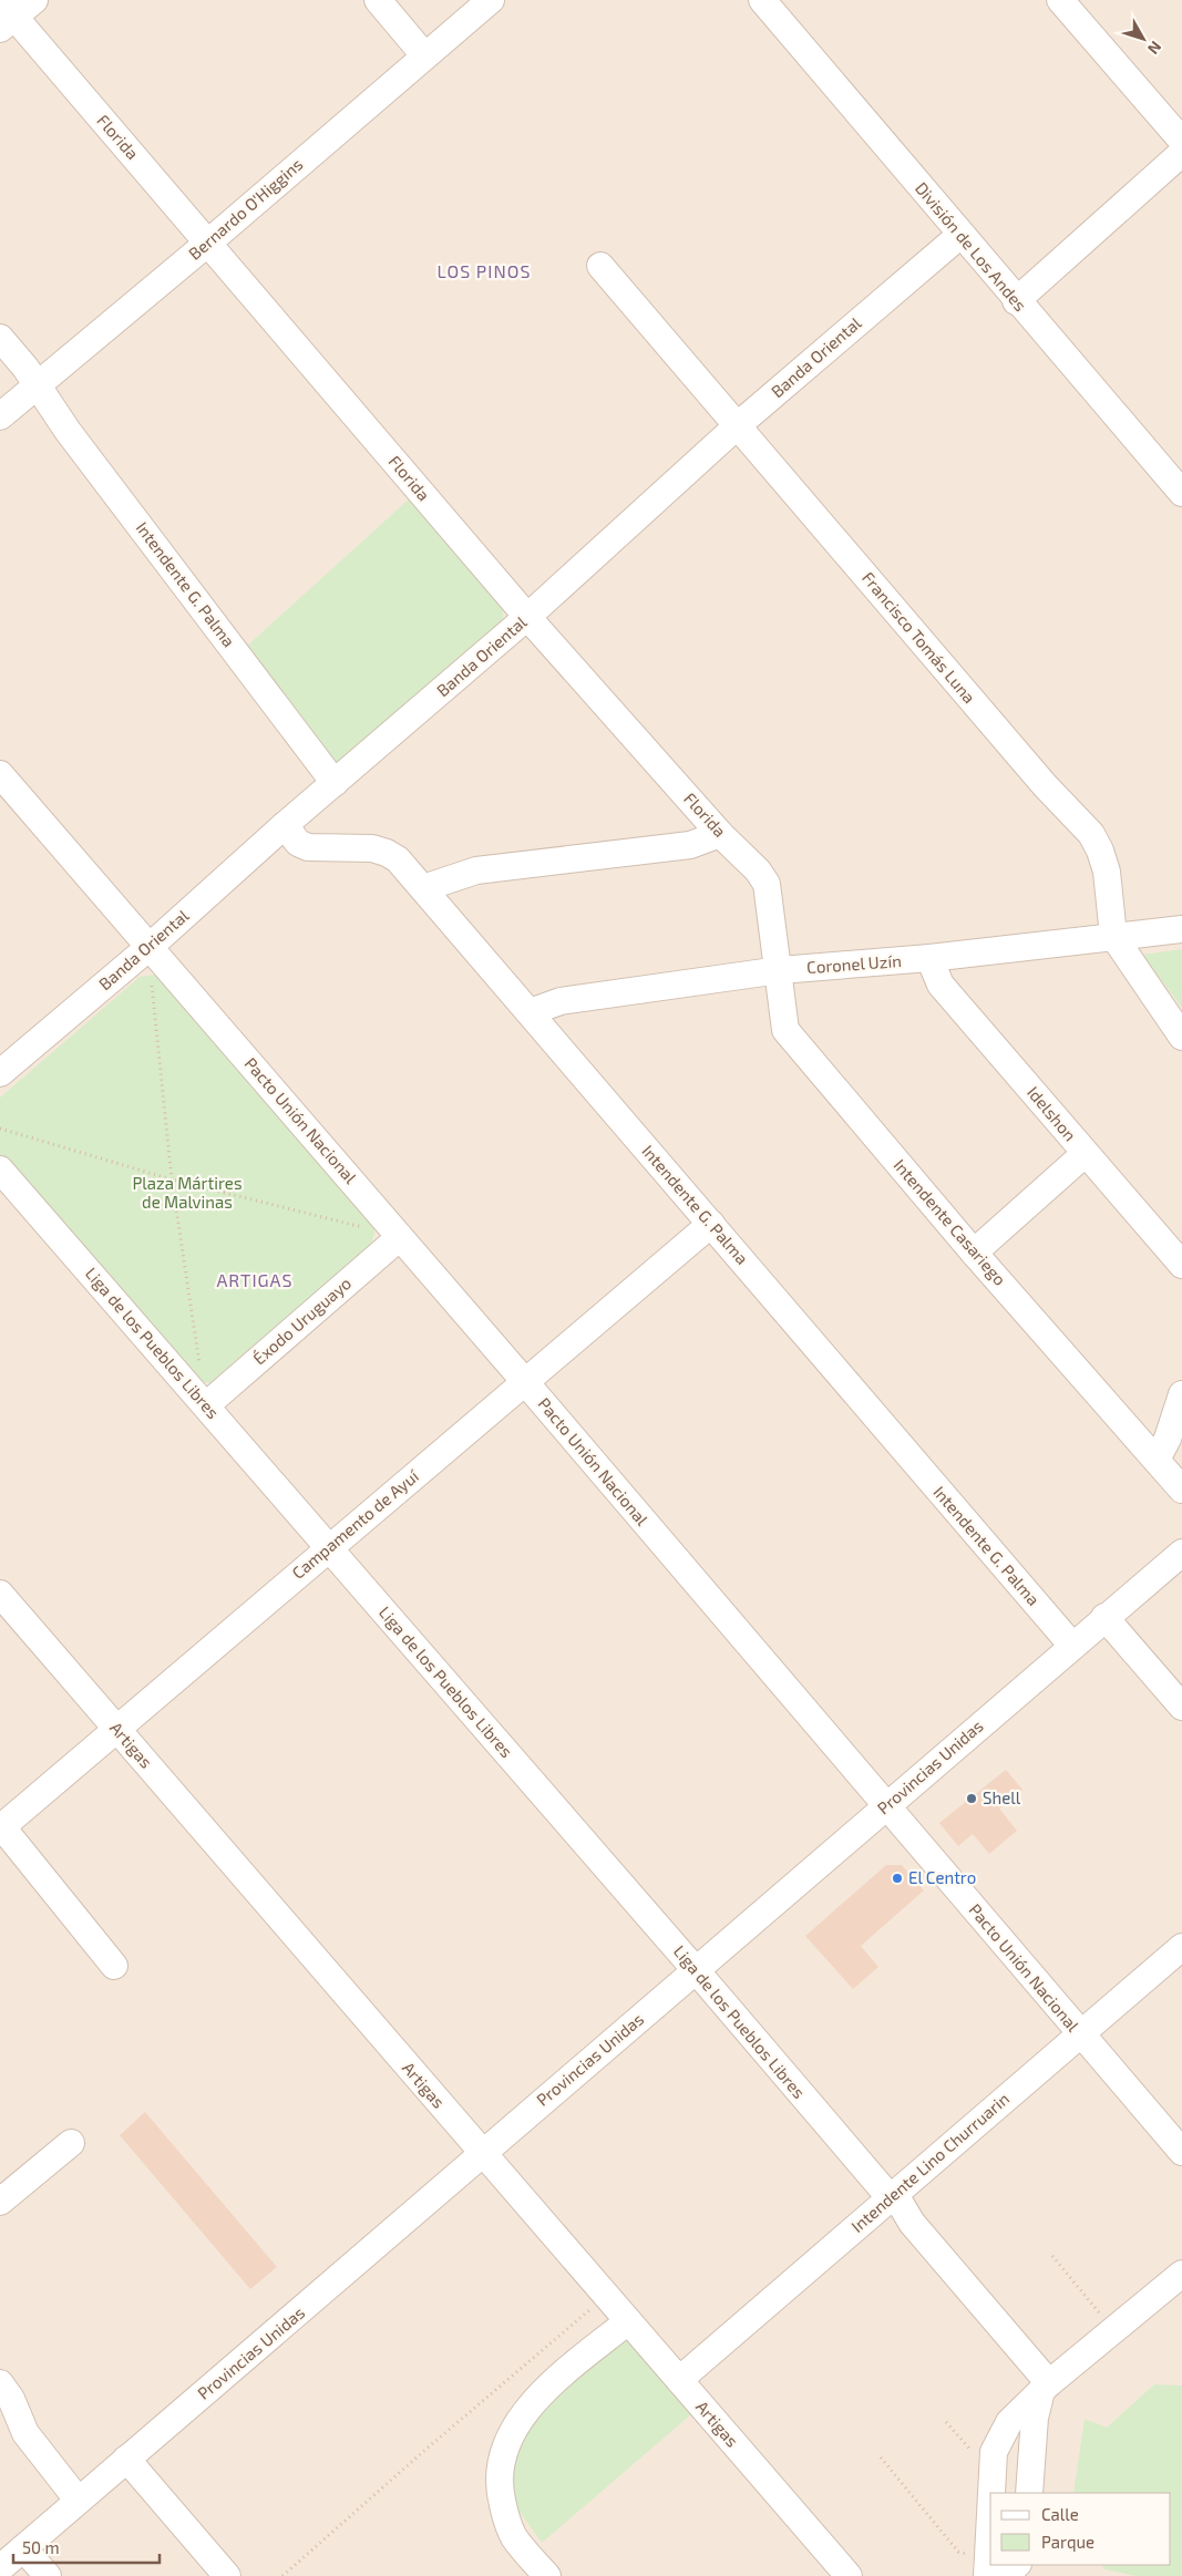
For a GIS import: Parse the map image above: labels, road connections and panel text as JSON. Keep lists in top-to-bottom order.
{
  "streets": {
    "street": [
      "Florida",
      "Bernardo O'Higgins",
      "División de Los Andes",
      "Banda Oriental",
      "Intendente G. Palma",
      "Francisco Tomás Luna",
      "Coronel Uzín",
      "Idelshon",
      "Pacto Unión Nacional",
      "Intendente Casariego",
      "Éxodo Uruguayo",
      "Liga de los Pueblos Libres",
      "Campamento de Ayuí",
      "Artigas",
      "Provincias Unidas",
      "Intendente Lino Churruarin"
    ]
  },
  "crossings": [
    ["Florida", "Bernardo O'Higgins"],
    ["Florida", "Banda Oriental"],
    ["Florida", "Coronel Uzín"],
    ["Florida", "Intendente Casariego"],
    ["Bernardo O'Higgins", "Intendente G. Palma"],
    ["División de Los Andes", "Banda Oriental"],
    ["Banda Oriental", "Intendente G. Palma"],
    ["Banda Oriental", "Francisco Tomás Luna"],
    ["Banda Oriental", "Pacto Unión Nacional"],
    ["Intendente G. Palma", "Coronel Uzín"],
    ["Intendente G. Palma", "Campamento de Ayuí"],
    ["Intendente G. Palma", "Provincias Unidas"],
    ["Francisco Tomás Luna", "Coronel Uzín"],
    ["Coronel Uzín", "Idelshon"],
    ["Coronel Uzín", "Intendente Casariego"],
    ["Pacto Unión Nacional", "Éxodo Uruguayo"],
    ["Pacto Unión Nacional", "Campamento de Ayuí"],
    ["Pacto Unión Nacional", "Provincias Unidas"],
    ["Pacto Unión Nacional", "Intendente Lino Churruarin"],
    ["Éxodo Uruguayo", "Liga de los Pueblos Libres"],
    ["Liga de los Pueblos Libres", "Campamento de Ayuí"],
    ["Liga de los Pueblos Libres", "Provincias Unidas"],
    ["Liga de los Pueblos Libres", "Intendente Lino Churruarin"],
    ["Campamento de Ayuí", "Artigas"],
    ["Artigas", "Provincias Unidas"],
    ["Artigas", "Intendente Lino Churruarin"]
  ],
  "districts": ["LOS PINOS", "ARTIGAS"],
  "parks": ["Plaza Mártires de Malvinas"],
  "places": ["Shell", "El Centro"],
  "legend": ["Calle", "Parque"],
  "scale_bar": "50 m",
  "north": "bottom right"
}
